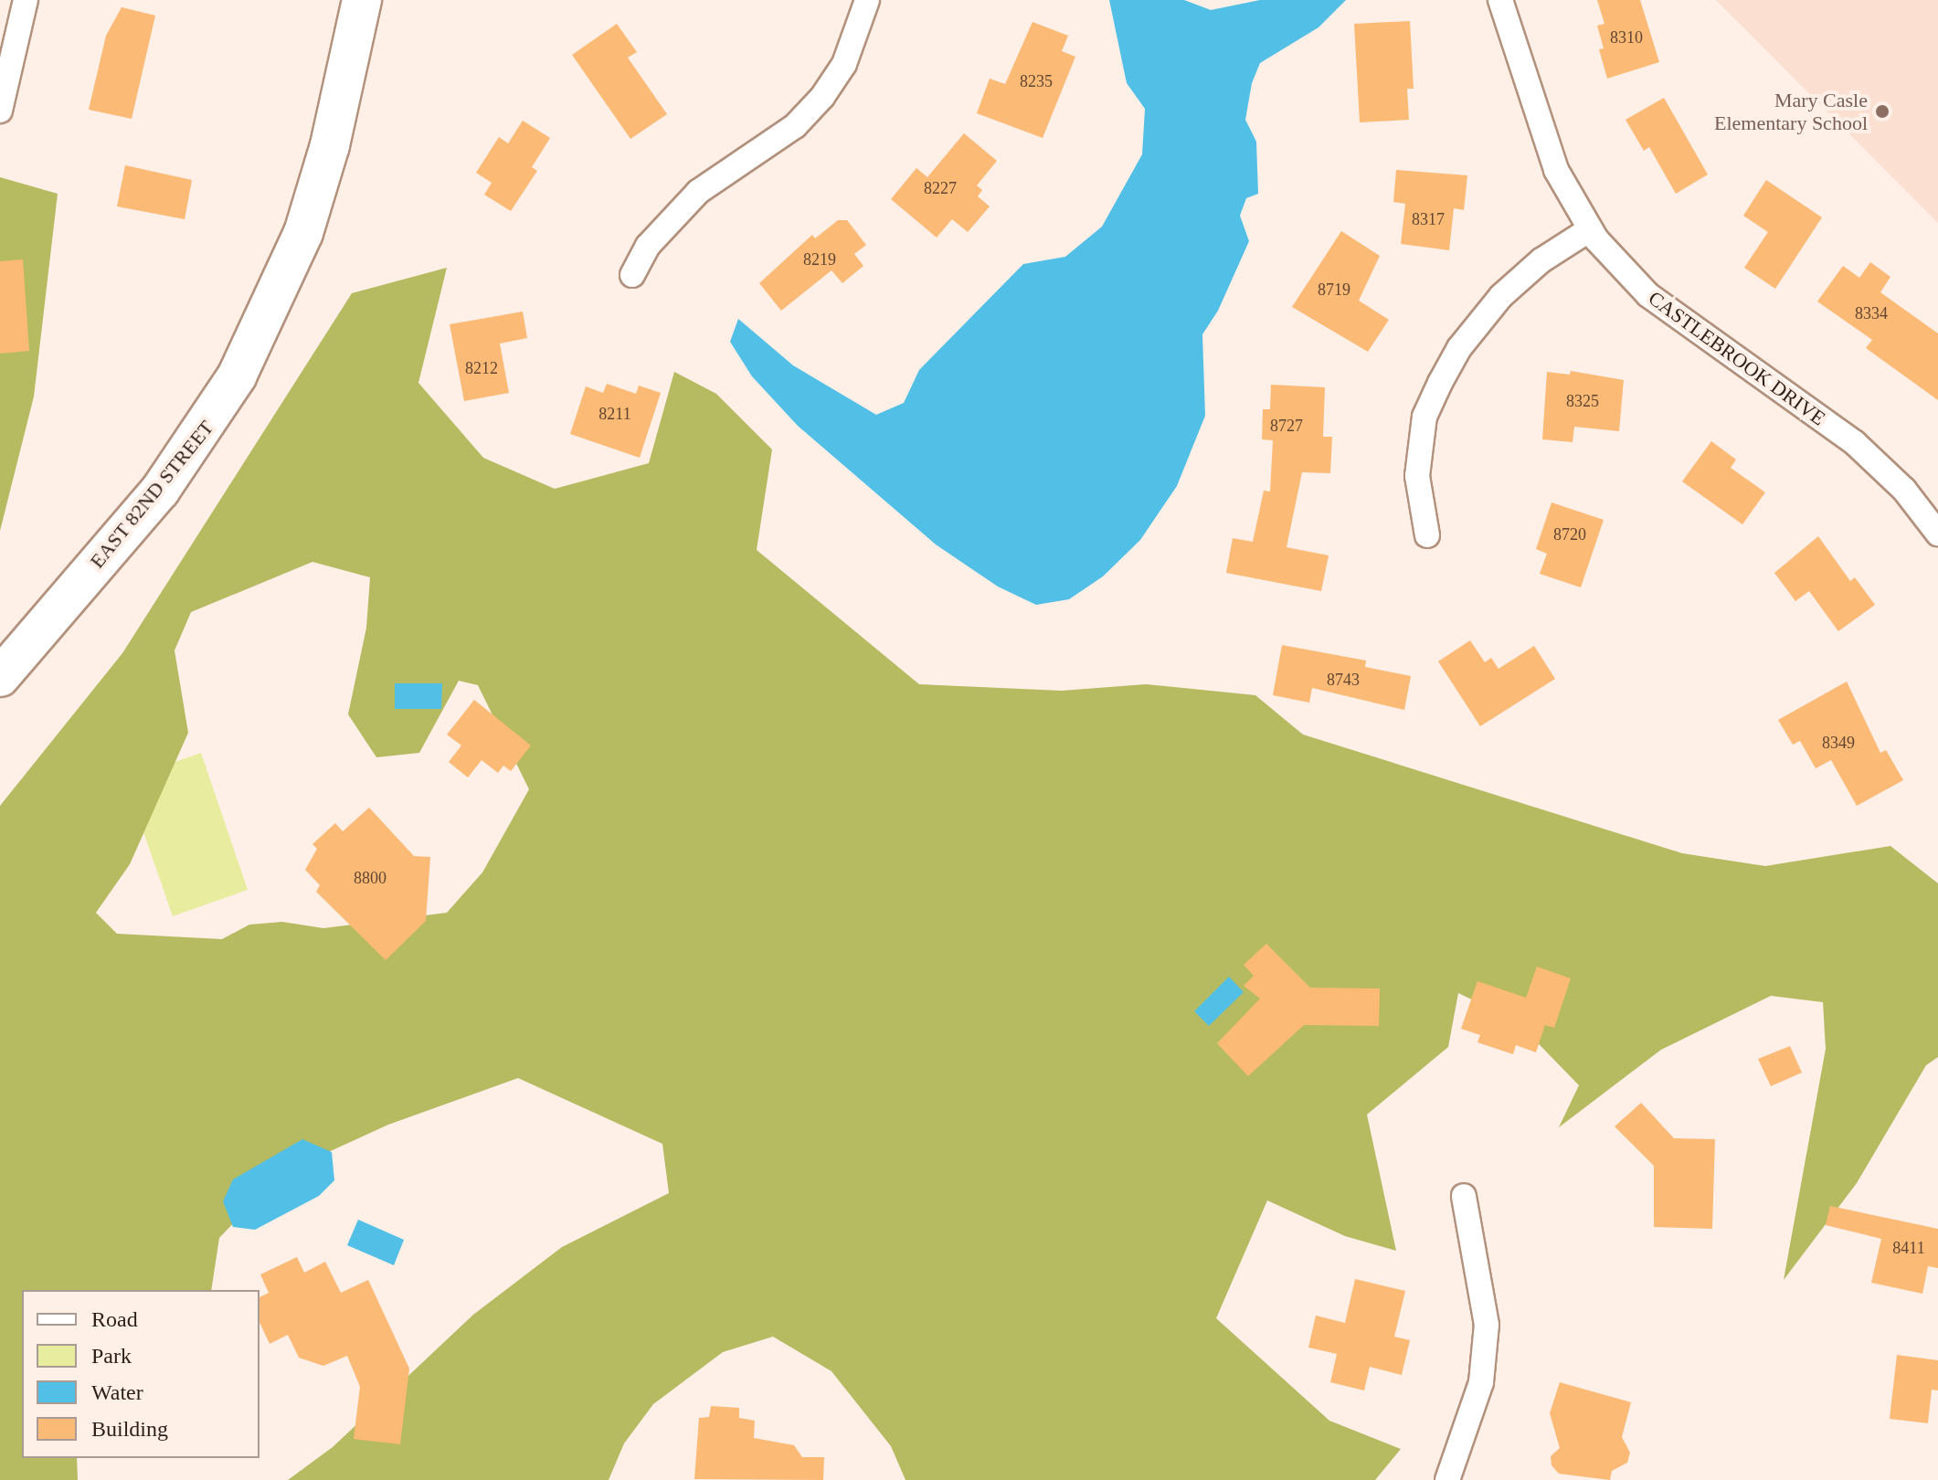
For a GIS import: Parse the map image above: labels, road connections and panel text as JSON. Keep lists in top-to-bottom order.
{
  "streets": {
    "main road": ["EAST 82ND STREET"],
    "street": ["CASTLEBROOK DRIVE"]
  },
  "places": ["Mary Casle Elementary School"],
  "house_numbers": [
    "8310",
    "8235",
    "8227",
    "8317",
    "8219",
    "8719",
    "8334",
    "8212",
    "8325",
    "8211",
    "8727",
    "8720",
    "8743",
    "8349",
    "8800",
    "8411"
  ],
  "legend": [
    "Road",
    "Park",
    "Water",
    "Building"
  ]
}
